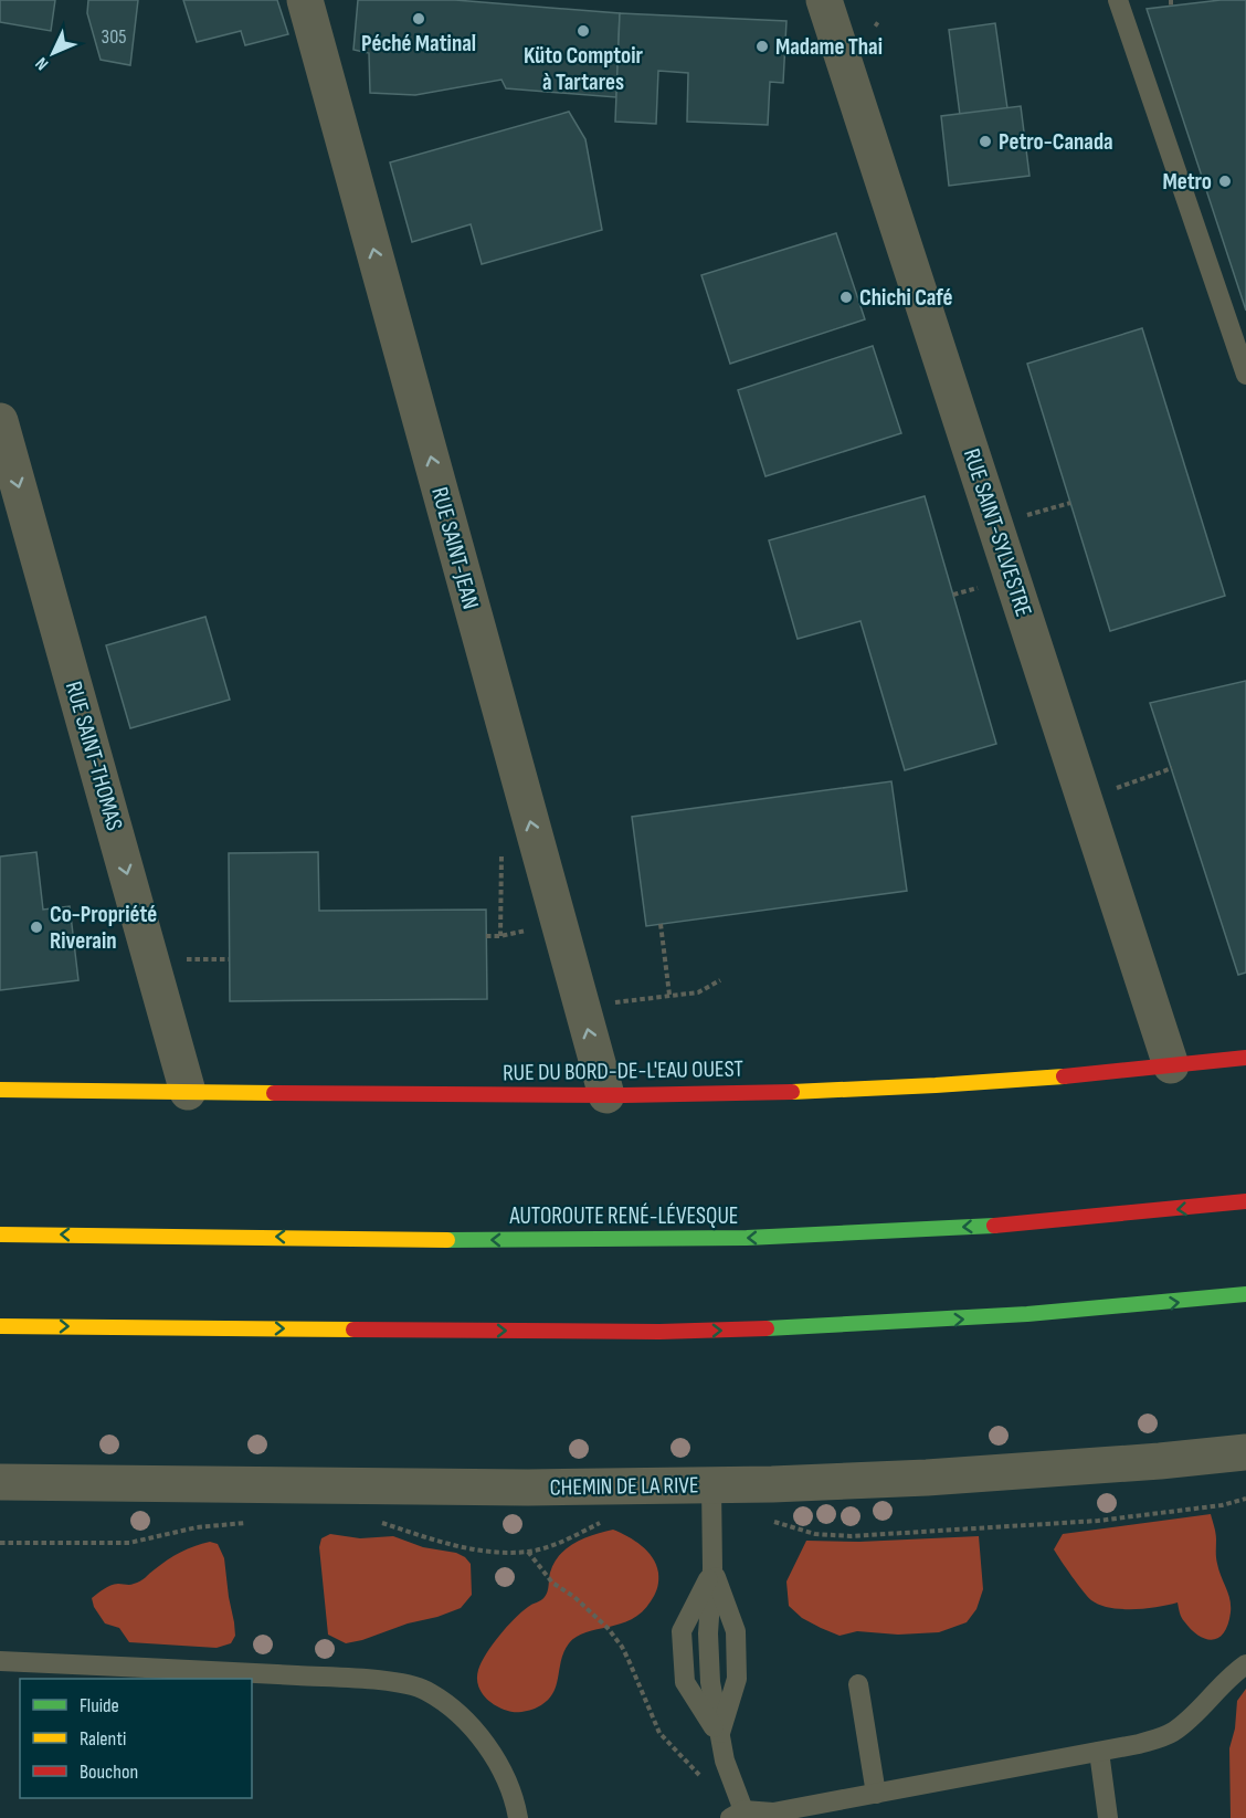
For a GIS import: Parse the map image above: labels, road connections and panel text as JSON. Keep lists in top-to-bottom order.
{
  "streets": {
    "main road": ["RUE DU BORD-DE-L'EAU OUEST", "AUTOROUTE RENÉ-LÉVESQUE"],
    "street": [
      "RUE SAINT-SYLVESTRE",
      "RUE SAINT-JEAN",
      "RUE SAINT-THOMAS",
      "CHEMIN DE LA RIVE"
    ]
  },
  "crossings": [
    ["RUE SAINT-SYLVESTRE", "RUE DU BORD-DE-L'EAU OUEST"],
    ["RUE SAINT-JEAN", "RUE DU BORD-DE-L'EAU OUEST"],
    ["RUE SAINT-THOMAS", "RUE DU BORD-DE-L'EAU OUEST"]
  ],
  "one_way": ["RUE SAINT-JEAN", "RUE SAINT-THOMAS"],
  "places": [
    "Péché Matinal",
    "Küto Comptoir à Tartares",
    "Madame Thai",
    "Petro-Canada",
    "Metro",
    "Chichi Café",
    "Co-Propriété Riverain"
  ],
  "house_numbers": ["305"],
  "legend": ["Fluide", "Ralenti", "Bouchon"],
  "north": "bottom left"
}
